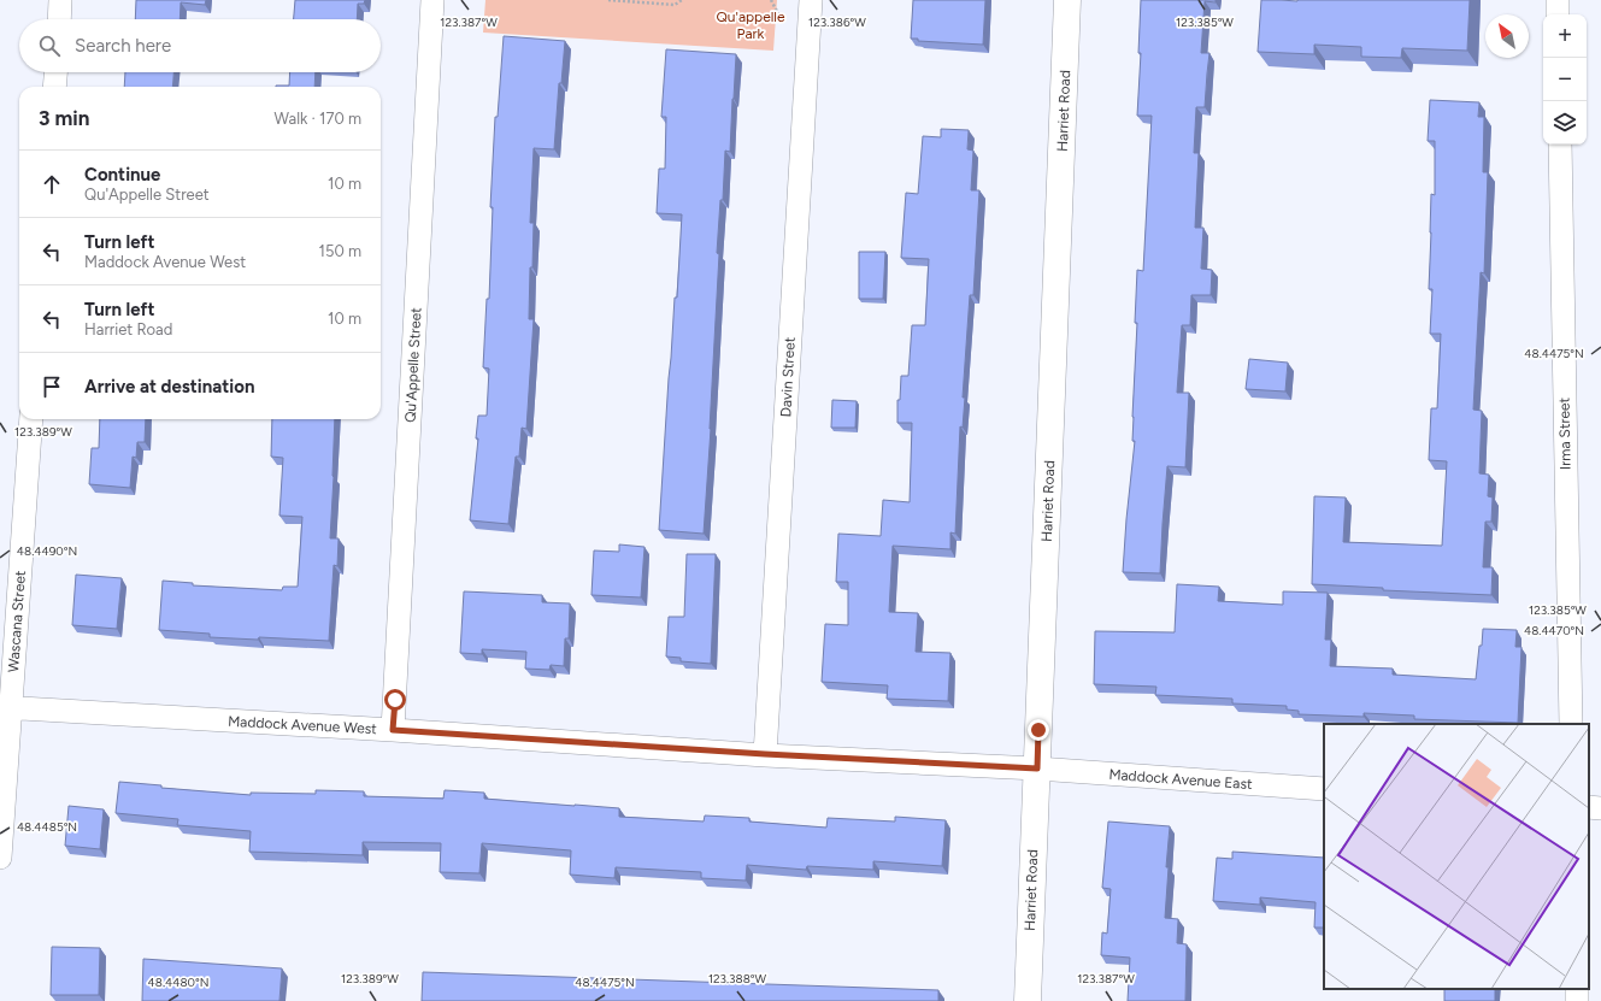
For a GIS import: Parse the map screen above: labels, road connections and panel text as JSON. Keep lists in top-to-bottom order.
{
  "streets": {
    "main road": ["Harriet Road"],
    "street": [
      "Qu'Appelle Street",
      "Davin Street",
      "Irma Street",
      "Wascana Street",
      "Maddock Avenue West",
      "Maddock Avenue East"
    ]
  },
  "crossings": [
    ["Harriet Road", "Maddock Avenue West"],
    ["Harriet Road", "Maddock Avenue East"],
    ["Qu'Appelle Street", "Maddock Avenue West"],
    ["Davin Street", "Maddock Avenue West"],
    ["Wascana Street", "Maddock Avenue West"],
    ["Maddock Avenue West", "Maddock Avenue East"]
  ],
  "parks": ["Qu'appelle Park"],
  "north": "top left",
  "page": {
    "map_buttons": ["+", "−"],
    "search": "Search here",
    "heading": ["3 min", "Walk · 170 m"],
    "list": [
      ["Continue", "Qu'Appelle Street", "10 m"],
      ["Turn left", "Maddock Avenue West", "150 m"],
      ["Turn left", "Harriet Road", "10 m"],
      "Arrive at destination"
    ]
  },
  "coordinates": [
    "123.387°W",
    "123.386°W",
    "123.385°W",
    "48.4475°N",
    "123.389°W",
    "48.4490°N",
    "48.4470°N",
    "48.4485°N",
    "123.388°W",
    "48.4480°N"
  ]
}
